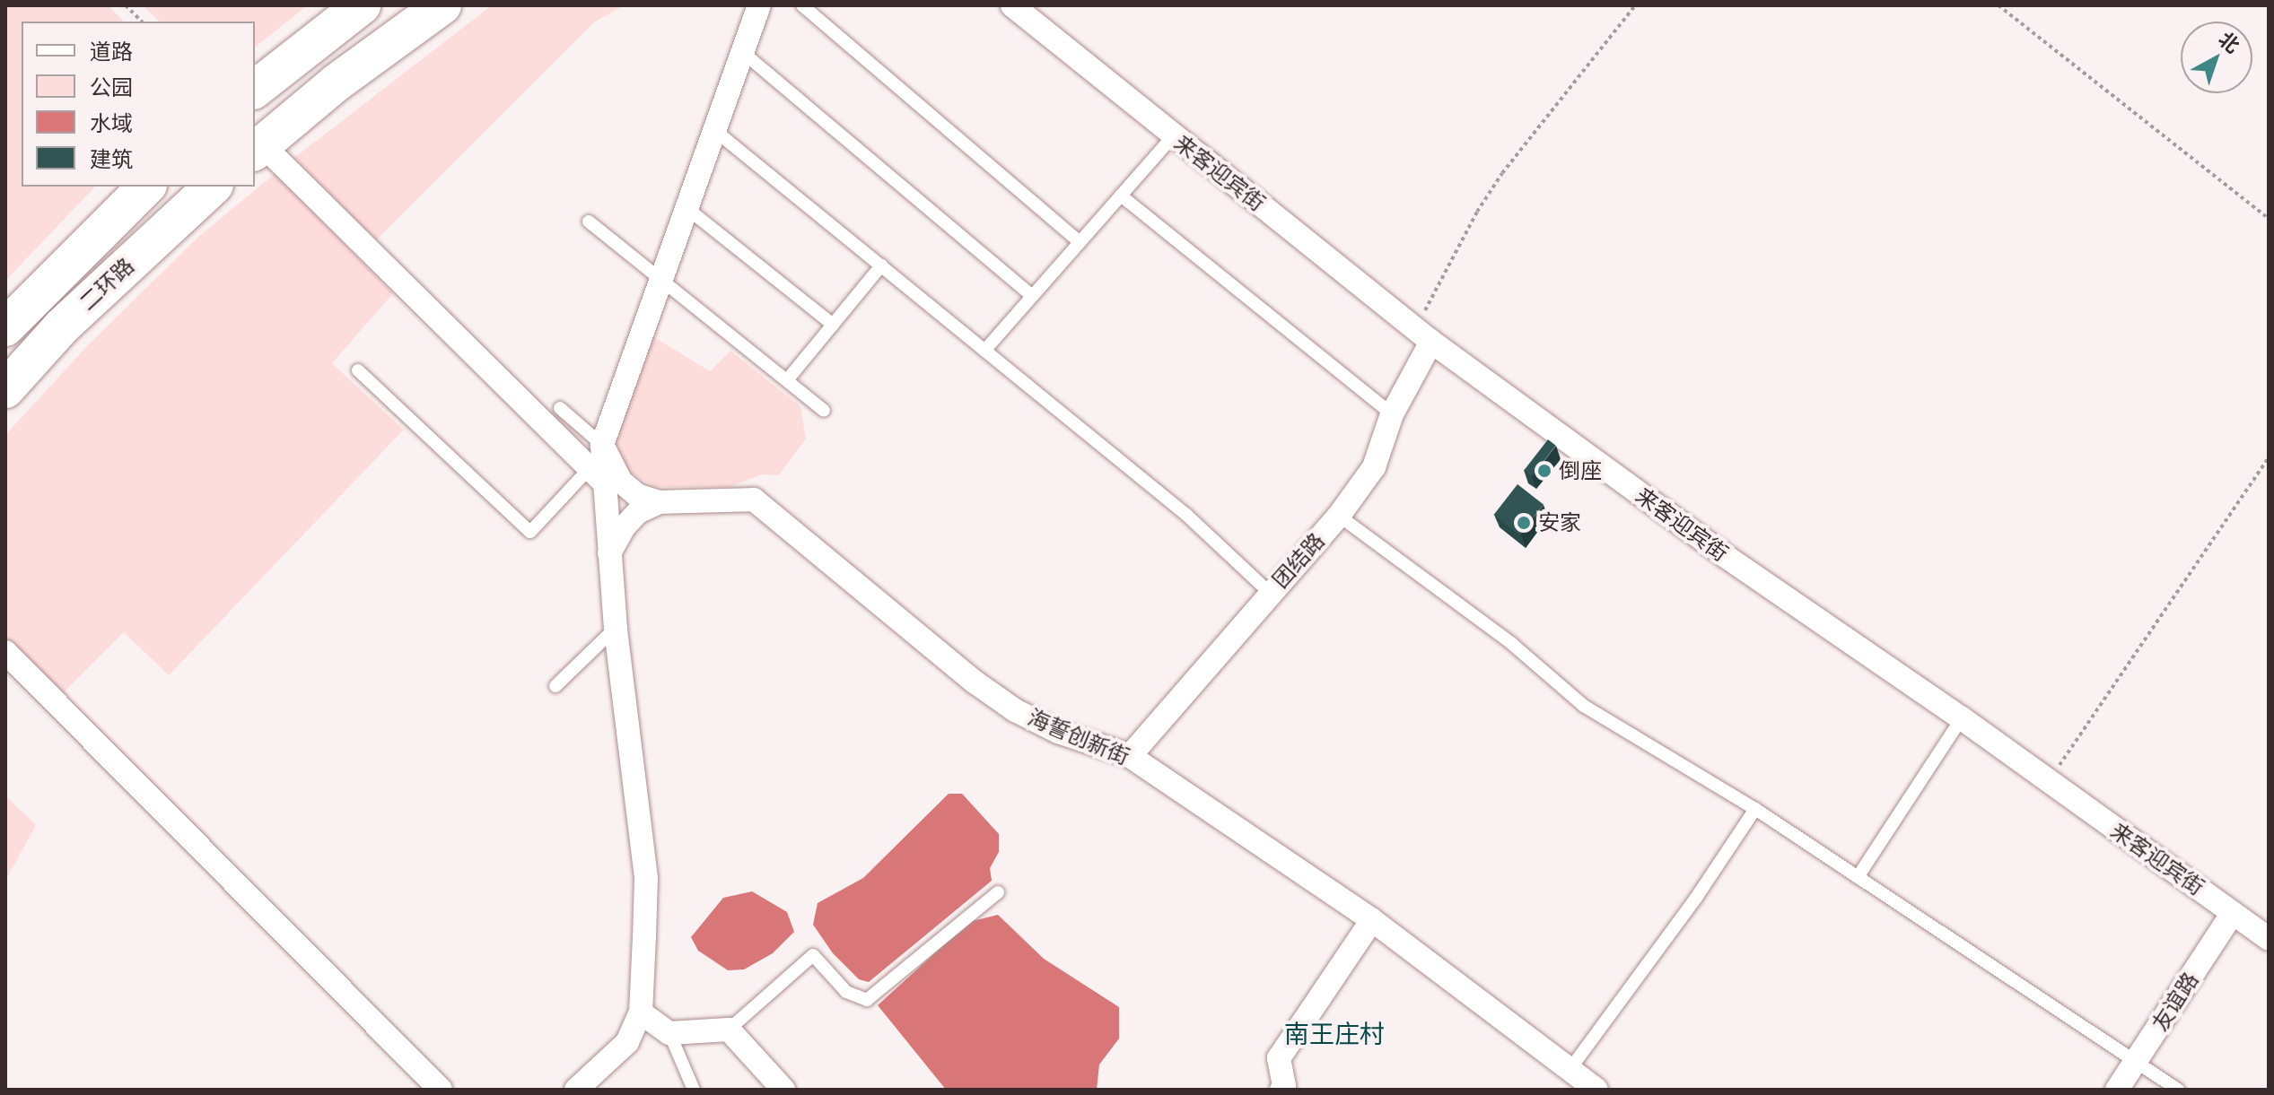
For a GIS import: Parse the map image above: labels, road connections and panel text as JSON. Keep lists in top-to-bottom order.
{
  "streets": {
    "main road": ["二环路"],
    "street": [
      "来客迎宾街",
      "团结路",
      "海誓创新街",
      "友谊路"
    ]
  },
  "crossings": [
    ["来客迎宾街", "团结路"],
    ["来客迎宾街", "友谊路"],
    ["团结路", "海誓创新街"]
  ],
  "districts": ["南王庄村"],
  "places": ["倒座", "安家"],
  "legend": [
    "道路",
    "公园",
    "水域",
    "建筑"
  ],
  "north": "top right"
}
